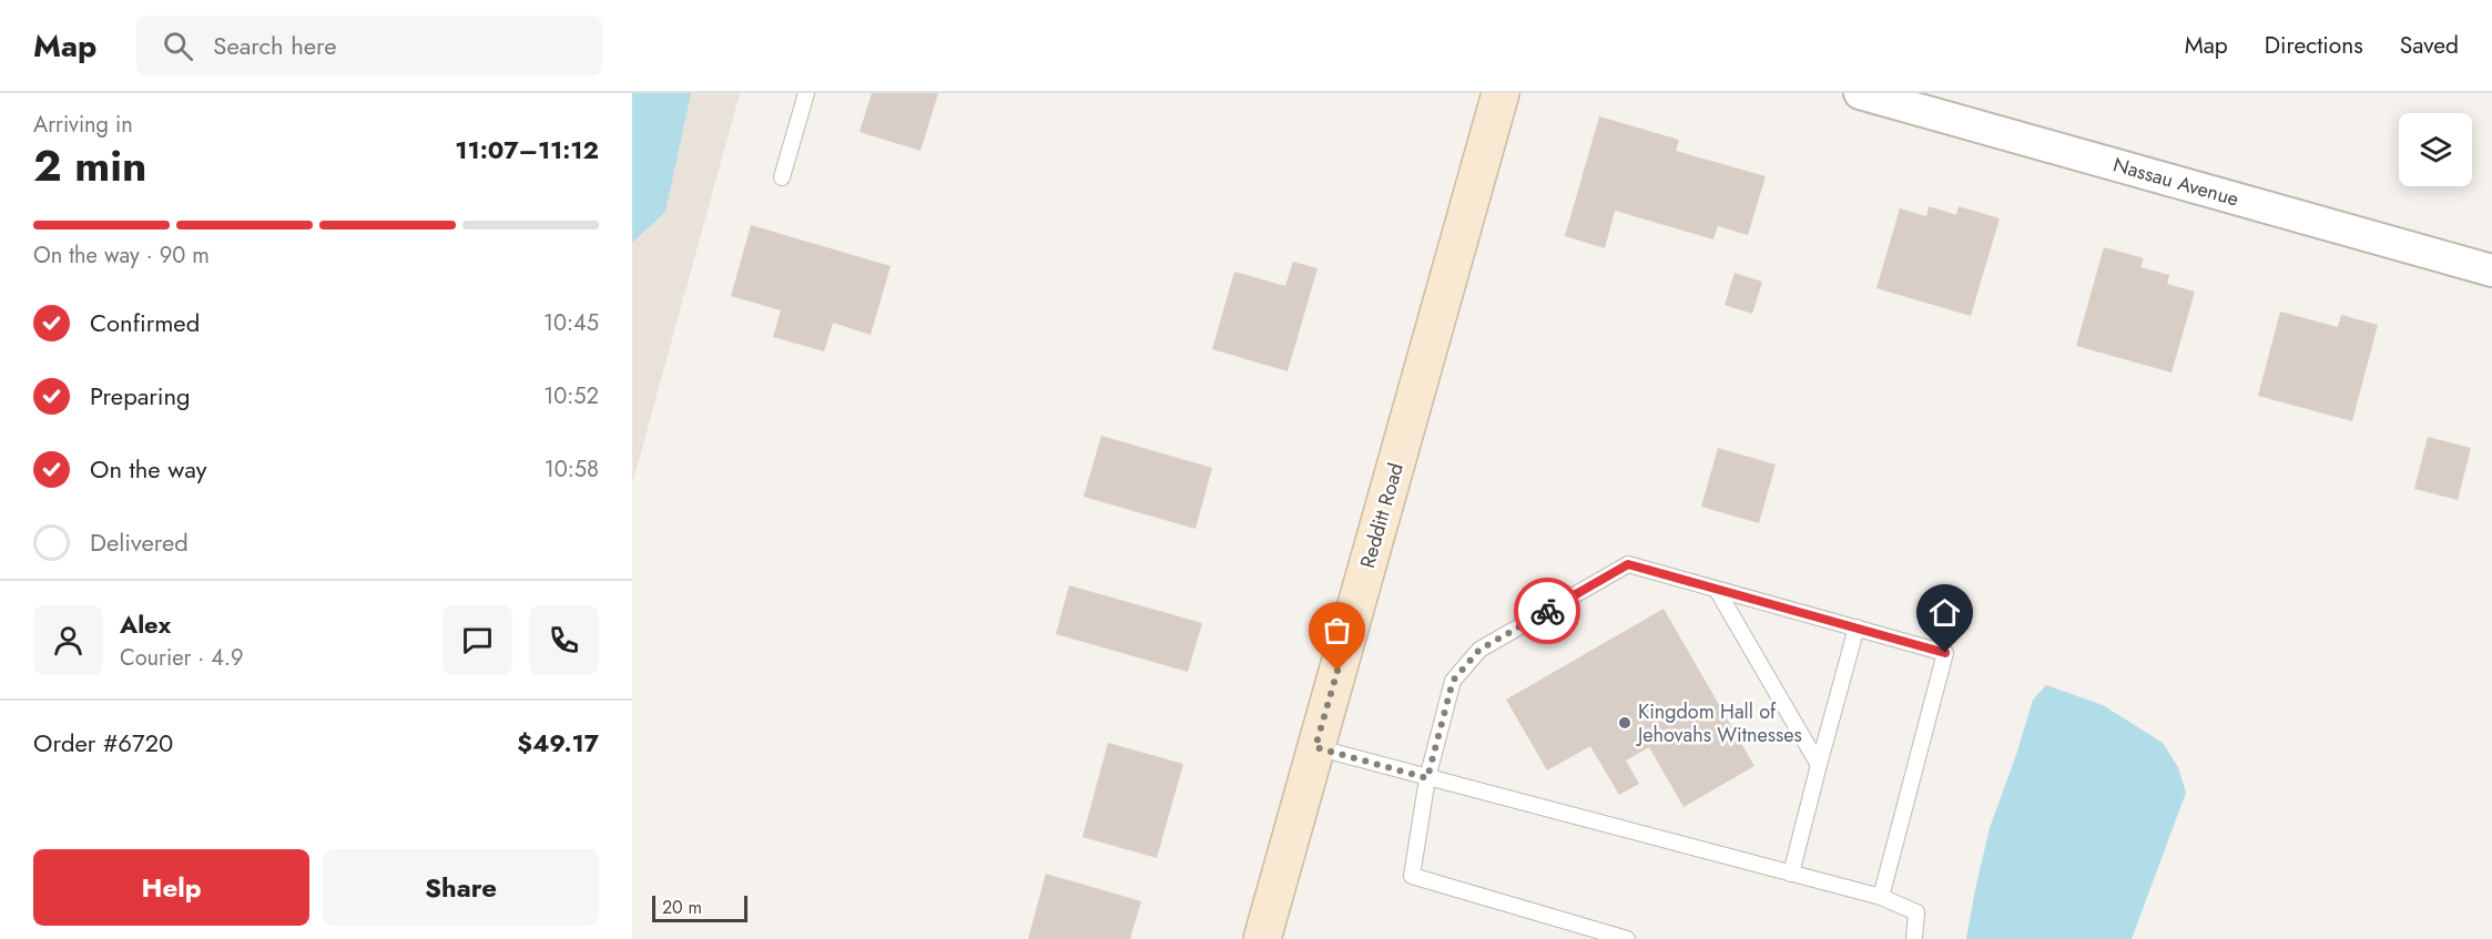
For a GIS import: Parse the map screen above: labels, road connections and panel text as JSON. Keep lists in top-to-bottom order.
{
  "streets": {
    "street": ["Nassau Avenue", "Redditt Road"]
  },
  "places": ["Kingdom Hall of Jehovahs Witnesses"],
  "scale_bar": "20 m",
  "page": {
    "header": "Map",
    "search": "Search here",
    "nav": ["Map", "Directions", "Saved"],
    "heading": ["2 min", "Arriving in", "11:07–11:12"],
    "panel": [
      "Alex",
      "Courier · 4.9",
      "Order #6720",
      "$49.17"
    ],
    "bar": "On the way · 90 m",
    "list": [
      ["Confirmed", "10:45"],
      ["Preparing", "10:52"],
      ["On the way", "10:58"],
      "Delivered"
    ],
    "buttons": ["Help", "Share"],
    "scale": "20 m"
  }
}
